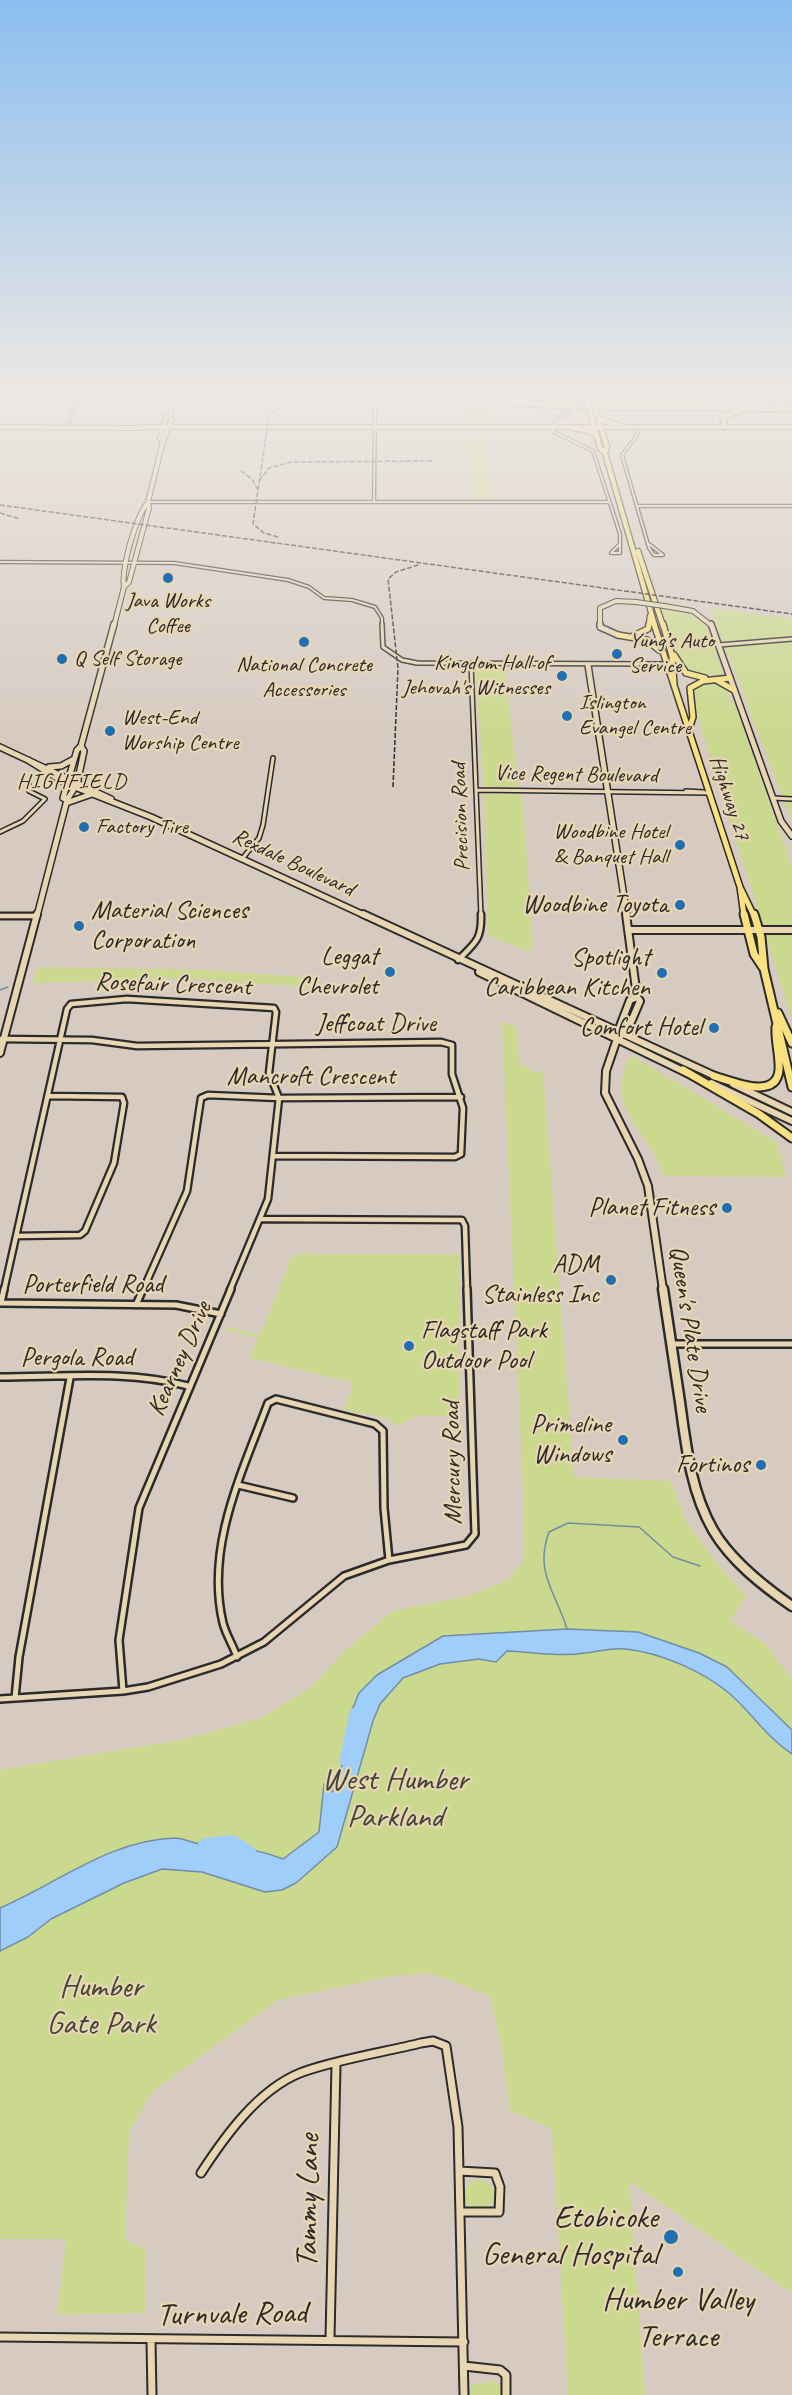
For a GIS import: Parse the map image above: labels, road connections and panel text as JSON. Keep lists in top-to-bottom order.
{
  "streets": {
    "main road": ["Highway 27", "Rexdale Boulevard", "Queen's Plate Drive"],
    "street": [
      "Vice Regent Boulevard",
      "Precision Road",
      "Rosefair Crescent",
      "Jeffcoat Drive",
      "Mancroft Crescent",
      "Porterfield Road",
      "Pergola Road",
      "Kearney Drive",
      "Mercury Road",
      "Tammy Lane",
      "Turnvale Road"
    ]
  },
  "crossings": [
    ["Vice Regent Boulevard", "Highway 27"],
    ["Vice Regent Boulevard", "Precision Road"],
    ["Vice Regent Boulevard", "Queen's Plate Drive"],
    ["Precision Road", "Rexdale Boulevard"],
    ["Rexdale Boulevard", "Queen's Plate Drive"],
    ["Rosefair Crescent", "Jeffcoat Drive"],
    ["Rosefair Crescent", "Kearney Drive"],
    ["Jeffcoat Drive", "Mancroft Crescent"],
    ["Jeffcoat Drive", "Kearney Drive"],
    ["Mancroft Crescent", "Porterfield Road"],
    ["Mancroft Crescent", "Kearney Drive"],
    ["Porterfield Road", "Kearney Drive"],
    ["Pergola Road", "Kearney Drive"],
    ["Kearney Drive", "Mercury Road"],
    ["Tammy Lane", "Turnvale Road"]
  ],
  "districts": ["HIGHFIELD"],
  "parks": ["West Humber Parkland", "Humber Gate Park"],
  "places": [
    "Java Works Coffee",
    "National Concrete Accessories",
    "Yung’s Auto Service",
    "Q Self Storage",
    "Kingdom Hall of Jehovah's Witnesses",
    "Islington Evangel Centre",
    "West-End Worship Centre",
    "Factory Tire",
    "Woodbine Hotel & Banquet Hall",
    "Woodbine Toyota",
    "Material Sciences Corporation",
    "Leggat Chevrolet",
    "Spotlight Caribbean Kitchen",
    "Comfort Hotel",
    "Planet Fitness",
    "ADM Stainless Inc",
    "Flagstaff Park Outdoor Pool",
    "Primeline Windows",
    "Fortinos",
    "Etobicoke General Hospital",
    "Humber Valley Terrace"
  ]
}
